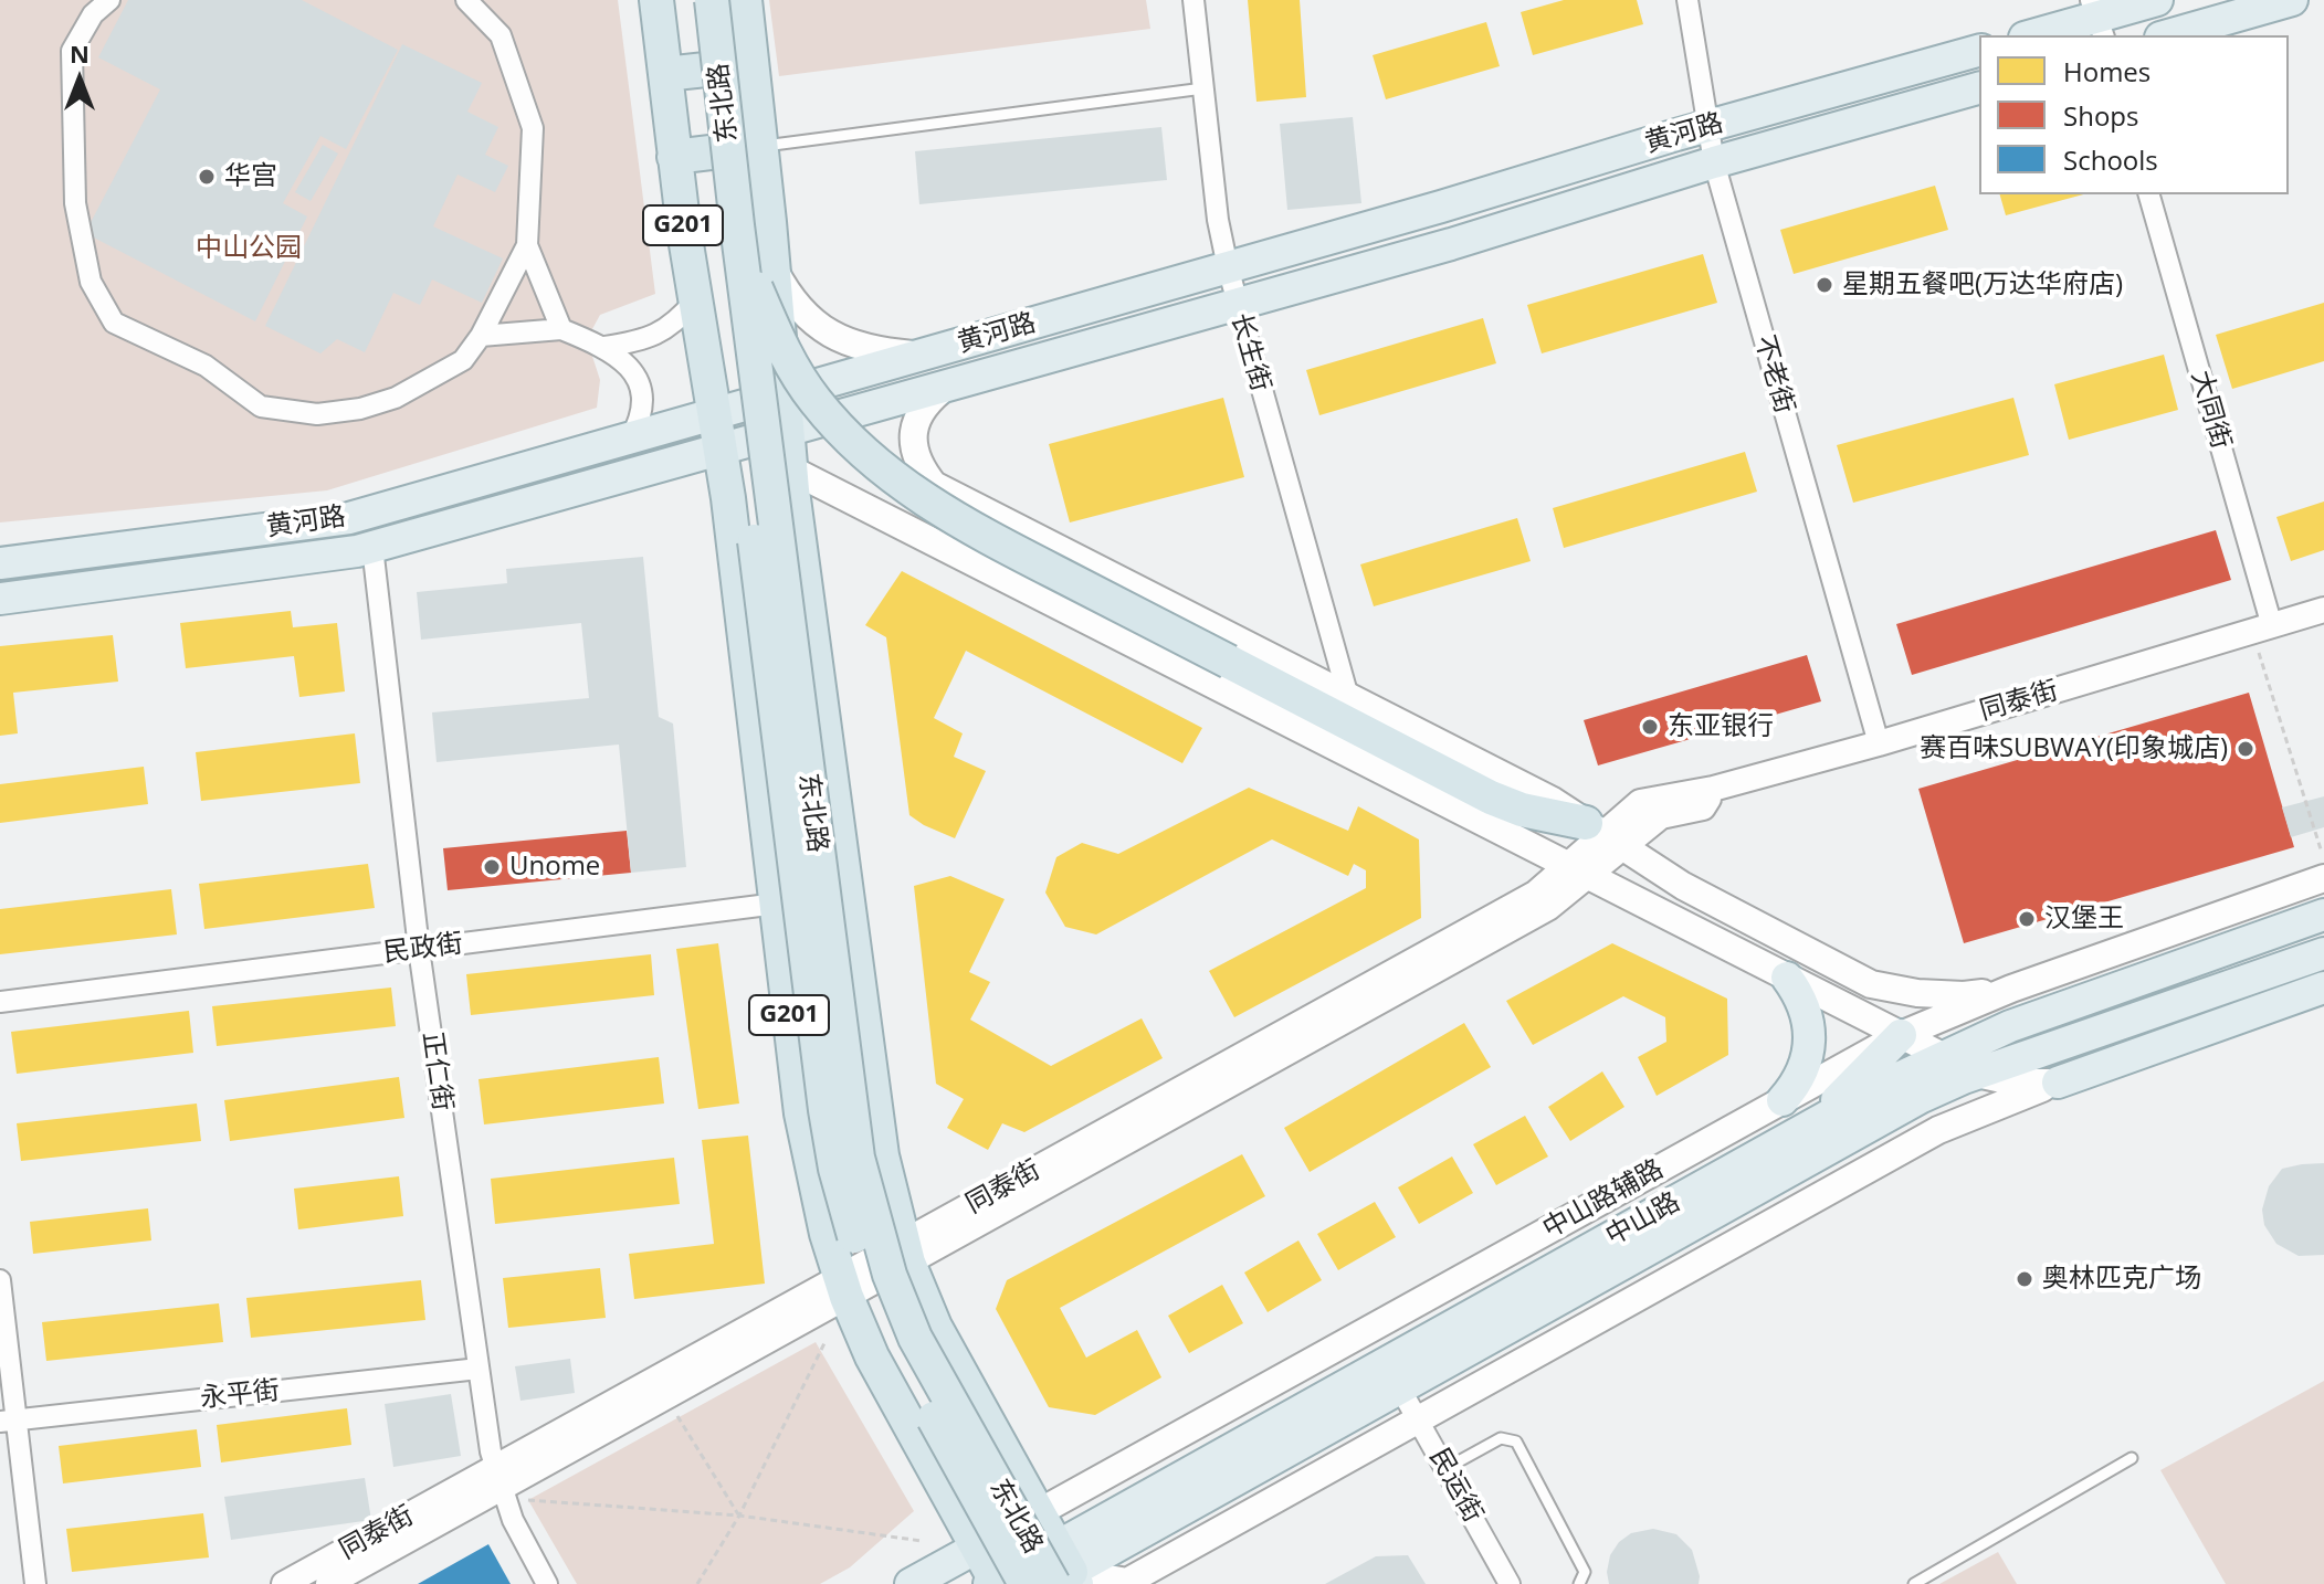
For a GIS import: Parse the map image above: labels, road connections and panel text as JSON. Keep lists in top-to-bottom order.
{
  "streets": {
    "highway": ["东北路", "G201"],
    "main road": ["黄河路", "中山路辅路", "中山路"],
    "street": [
      "长生街",
      "不老街",
      "大同街",
      "同泰街",
      "民政街",
      "正仁街",
      "永平街",
      "民运街"
    ]
  },
  "crossings": [
    ["东北路", "黄河路"],
    ["东北路", "同泰街"],
    ["东北路", "民政街"],
    ["东北路", "中山路辅路"],
    ["东北路", "中山路"],
    ["黄河路", "长生街"],
    ["黄河路", "不老街"],
    ["黄河路", "正仁街"],
    ["不老街", "同泰街"],
    ["大同街", "同泰街"],
    ["同泰街", "正仁街"],
    ["民政街", "正仁街"],
    ["正仁街", "永平街"],
    ["中山路", "民运街"]
  ],
  "parks": ["中山公园"],
  "places": [
    "华宫",
    "星期五餐吧(万达华府店)",
    "东亚银行",
    "赛百味SUBWAY(印象城店)",
    "Unome",
    "汉堡王",
    "奥林匹克广场"
  ],
  "legend": ["Homes", "Shops", "Schools"],
  "north": "top"
}
